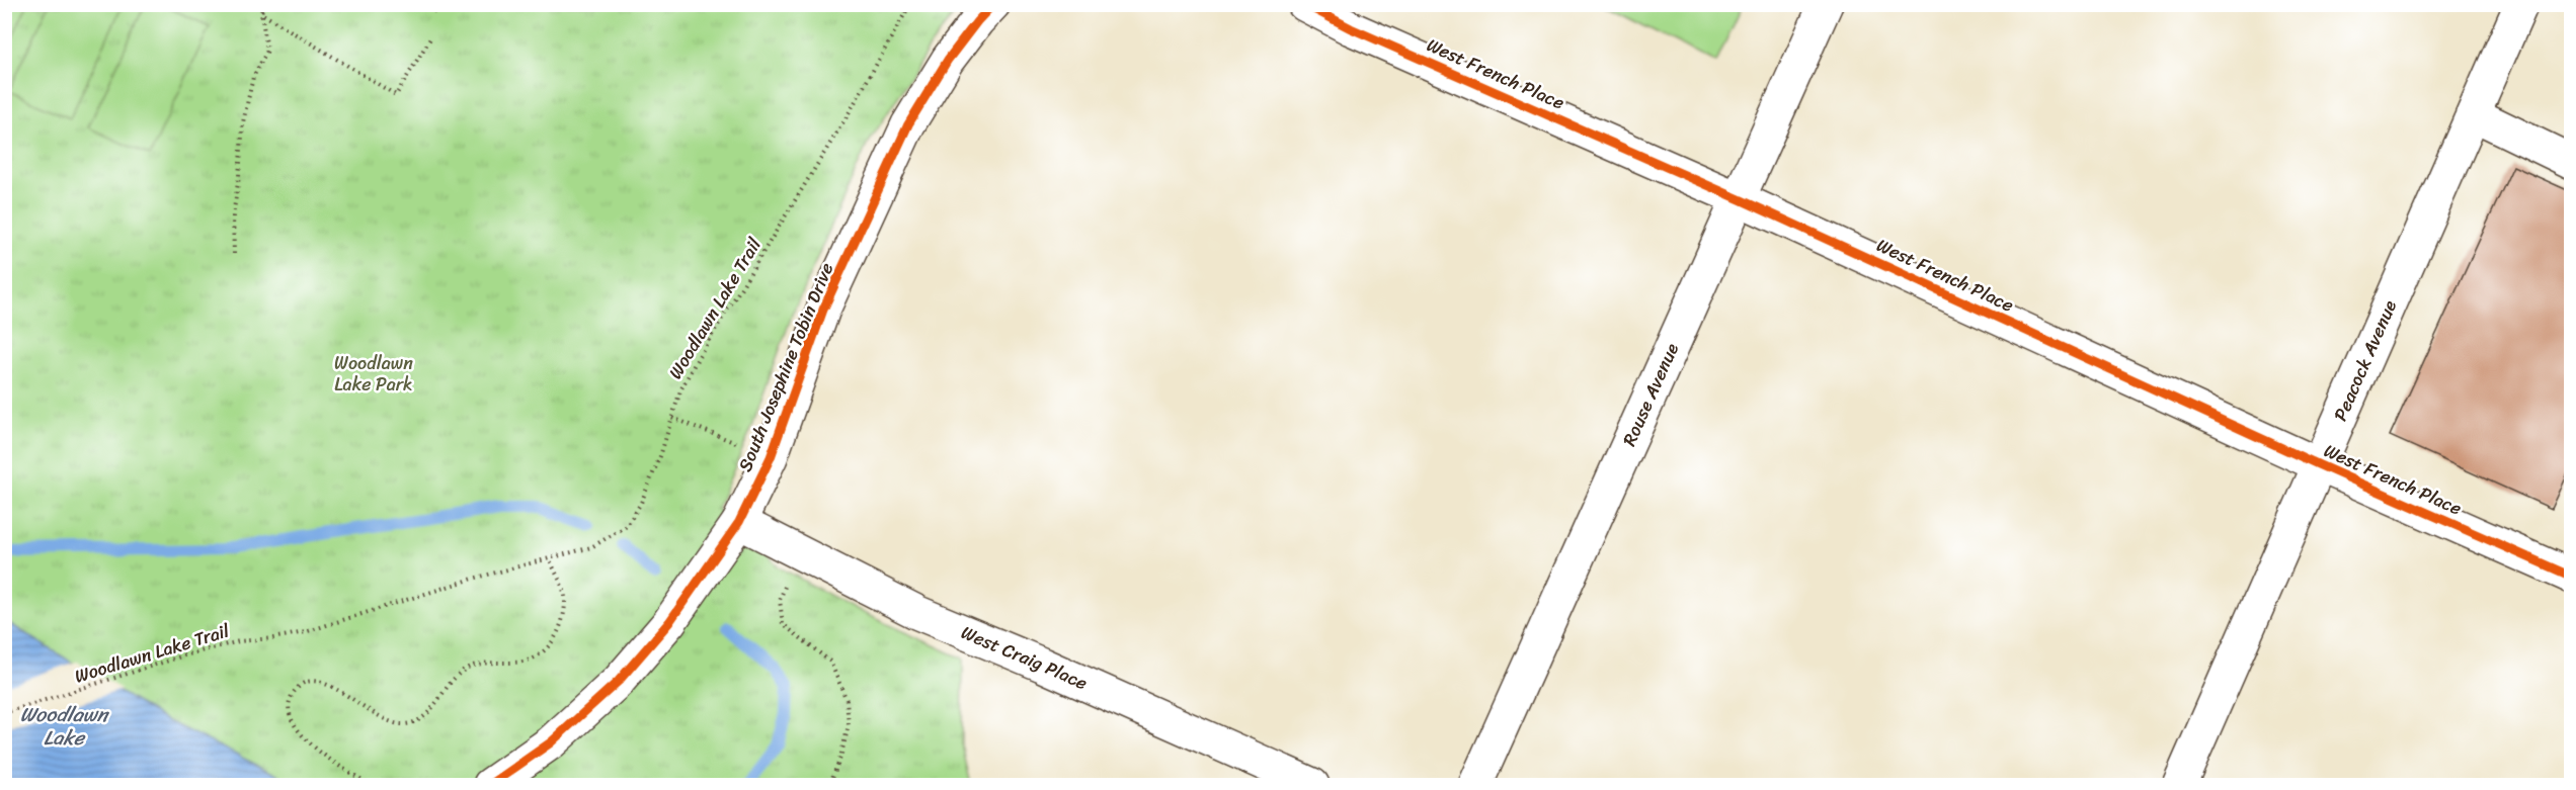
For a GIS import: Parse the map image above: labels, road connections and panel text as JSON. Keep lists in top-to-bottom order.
{
  "streets": {
    "street": [
      "West French Place",
      "Peacock Avenue",
      "South Josephine Tobin Drive",
      "Rouse Avenue",
      "West Craig Place"
    ],
    "path": ["Woodlawn Lake Trail"]
  },
  "crossings": [
    ["West French Place", "Peacock Avenue"],
    ["West French Place", "Rouse Avenue"],
    ["South Josephine Tobin Drive", "West Craig Place"]
  ],
  "water": ["Woodlawn Lake"],
  "parks": ["Woodlawn Lake Park"]
}
